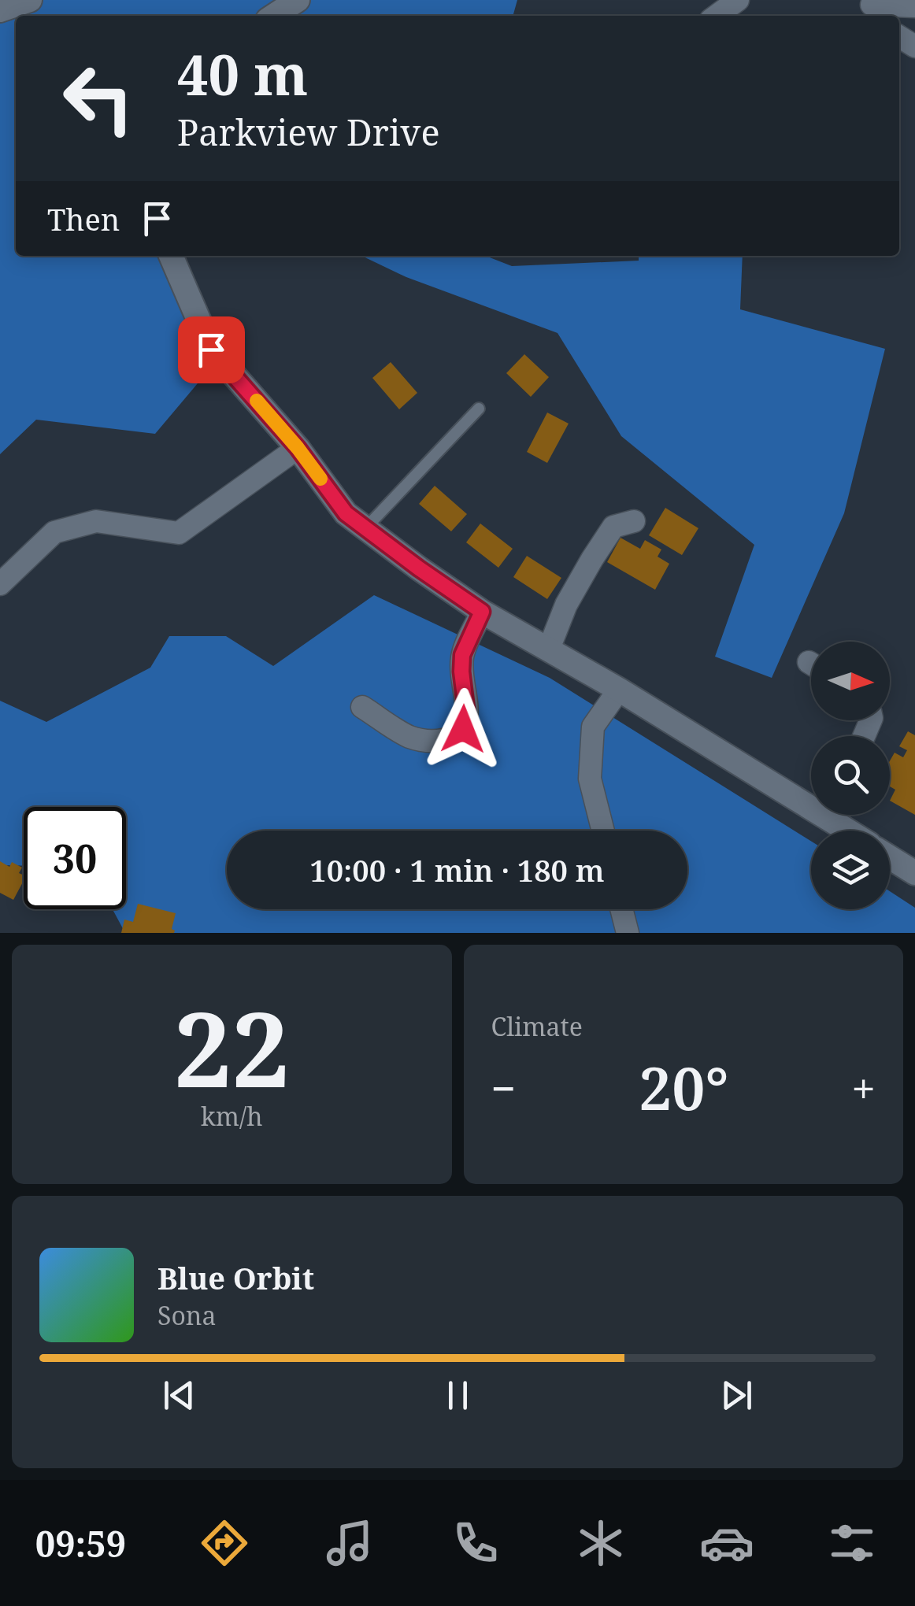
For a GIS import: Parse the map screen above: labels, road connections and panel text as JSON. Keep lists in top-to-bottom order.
{
  "north": "right",
  "page": {
    "turn": ["40 m", "Parkview Drive"],
    "then": "Then",
    "limit": "30",
    "trip": "10:00 · 1 min · 180 m",
    "tile": [
      ["22", "km/h"],
      "Climate"
    ],
    "heat": ["−", "20°", "+"],
    "song": ["Blue Orbit", "Sona"],
    "tabs": "09:59"
  }
}
